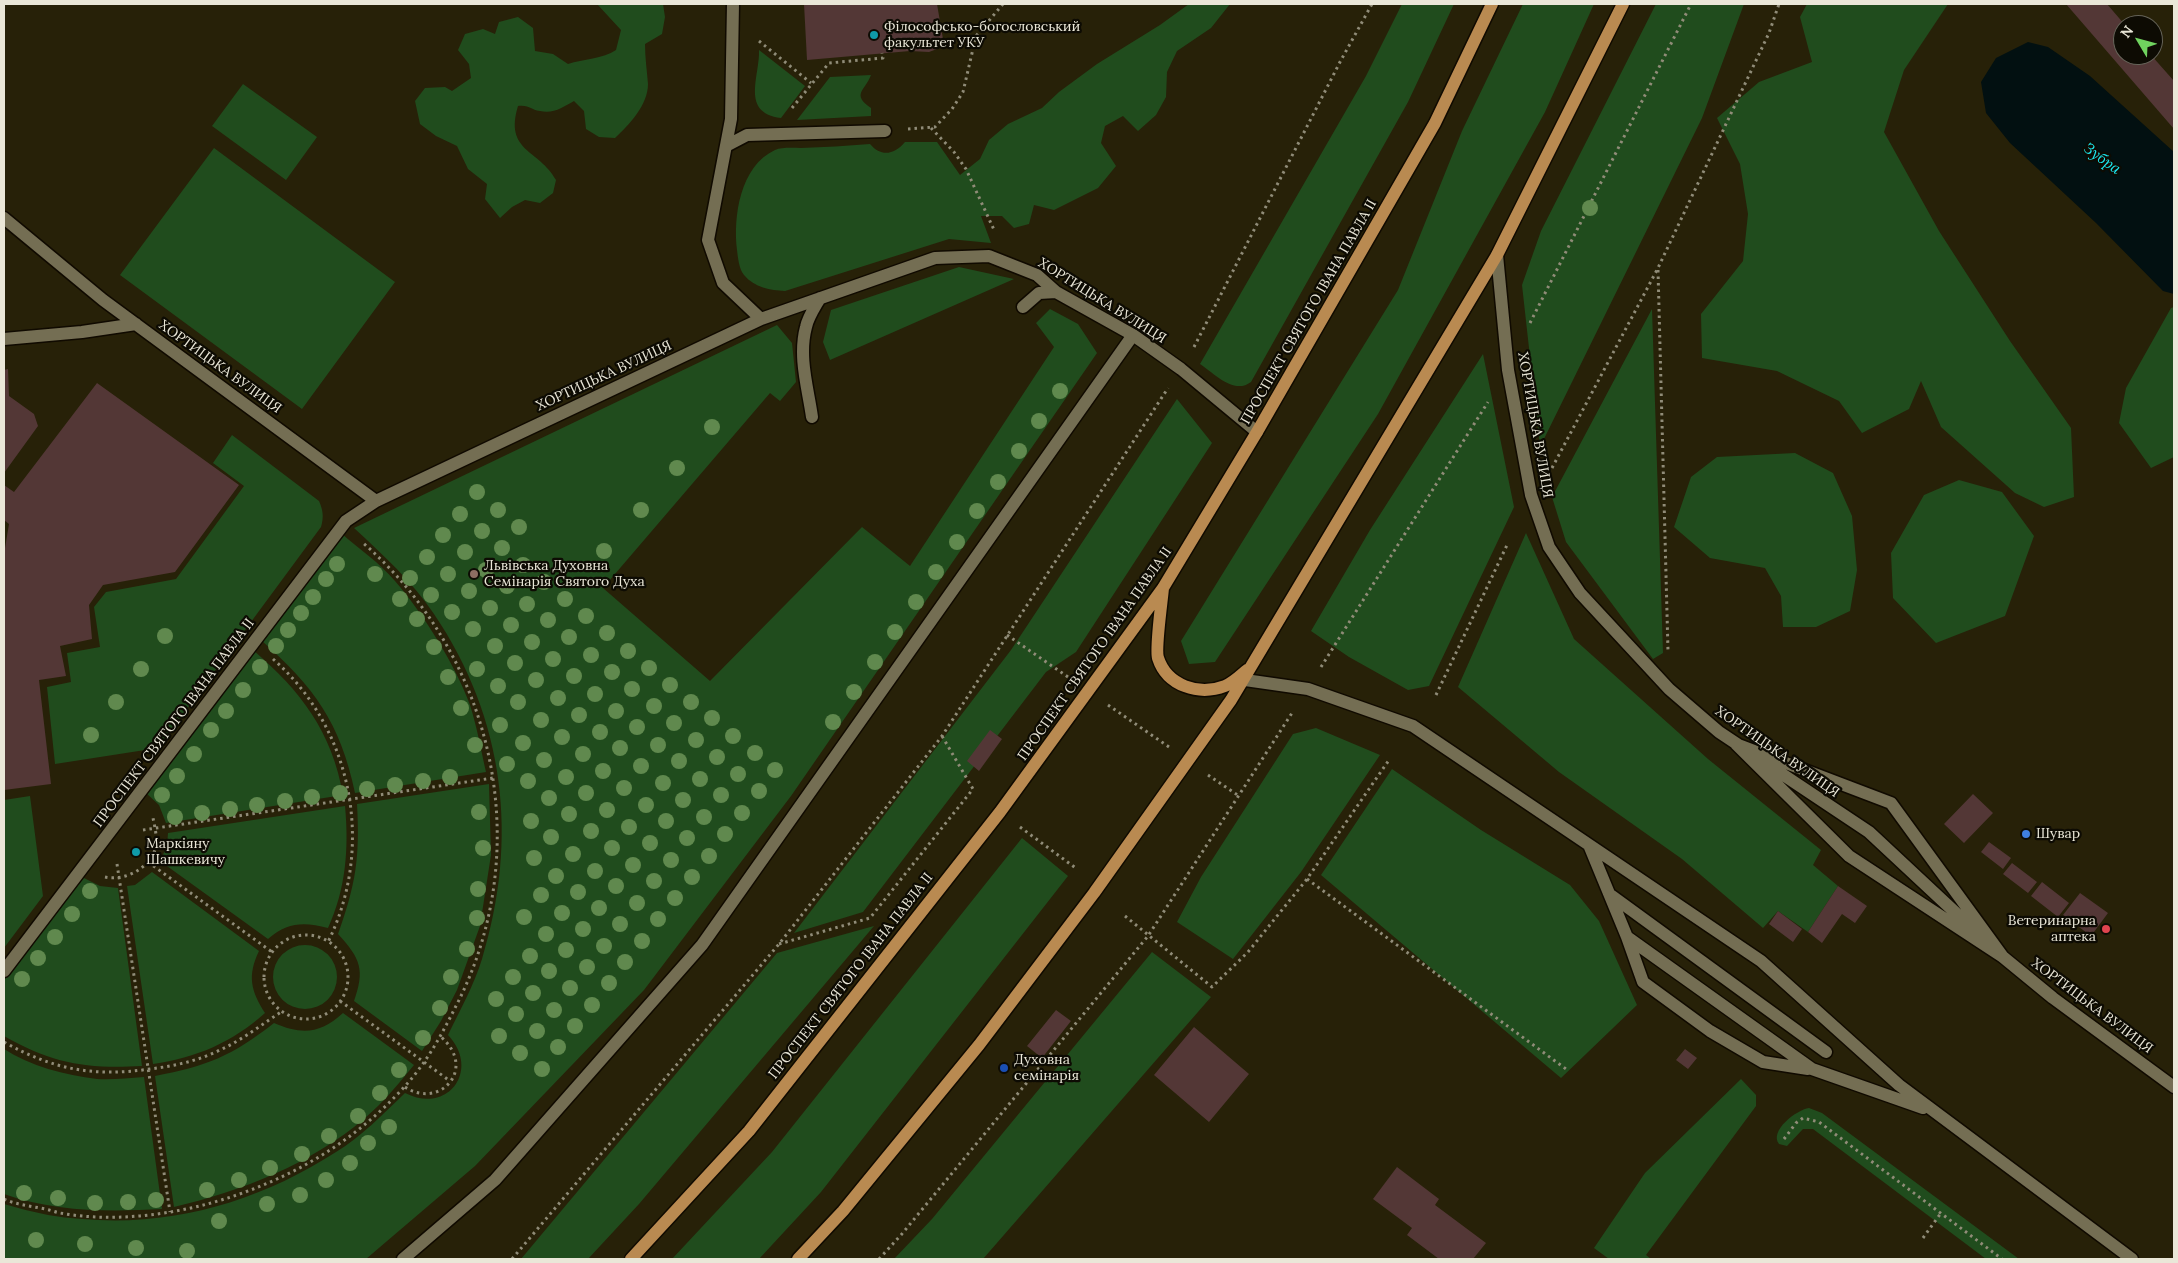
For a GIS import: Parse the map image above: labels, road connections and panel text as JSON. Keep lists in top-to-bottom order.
{
  "streets": {
    "main road": ["ПРОСПЕКТ СВЯТОГО ІВАНА ПАВЛА II"],
    "street": ["ХОРТИЦЬКА ВУЛИЦЯ"]
  },
  "crossings": [
    ["ХОРТИЦЬКА ВУЛИЦЯ", "ПРОСПЕКТ СВЯТОГО ІВАНА ПАВЛА II"]
  ],
  "water": ["Зубра"],
  "places": [
    "Філософсько-богословський факультет УКУ",
    "Львівська Духовна Семінарія Святого Духа",
    "Шувар",
    "Маркіяну Шашкевичу",
    "Ветеринарна аптека",
    "Духовна семінарія"
  ],
  "north": "top left"
}
